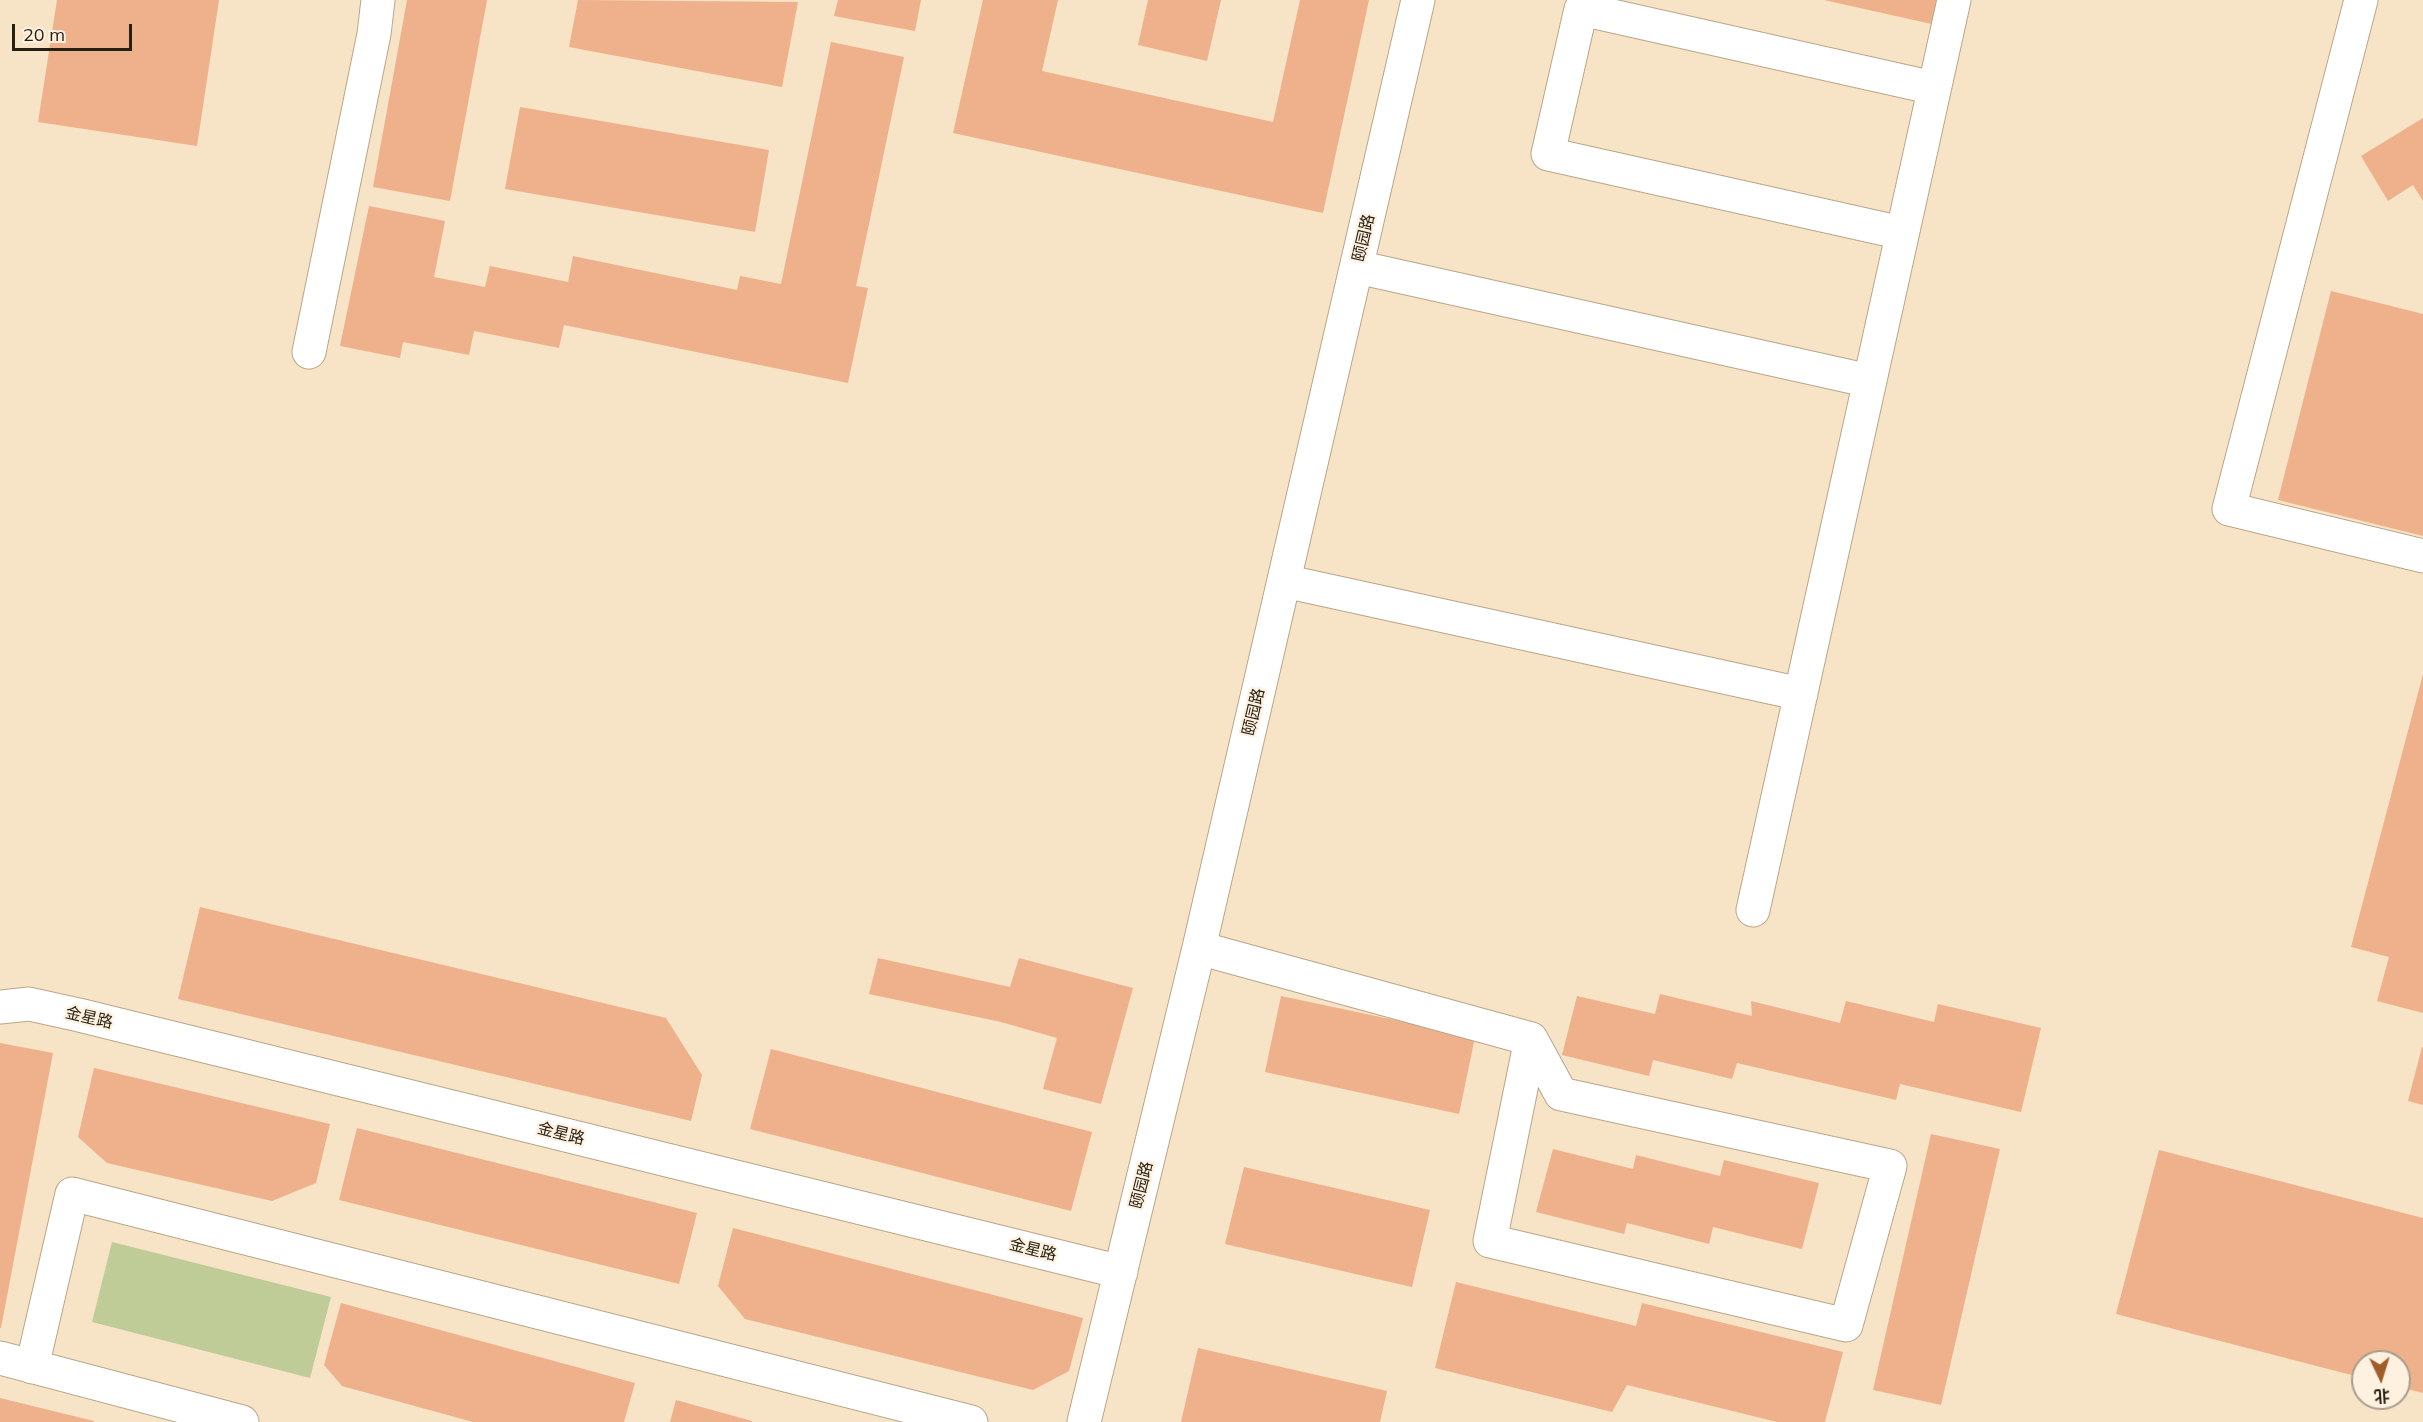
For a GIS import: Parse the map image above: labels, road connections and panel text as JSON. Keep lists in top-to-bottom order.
{
  "streets": {
    "street": ["颐园路", "金星路"]
  },
  "crossings": [
    ["颐园路", "金星路"]
  ],
  "scale_bar": "20 m",
  "north": "bottom"
}
